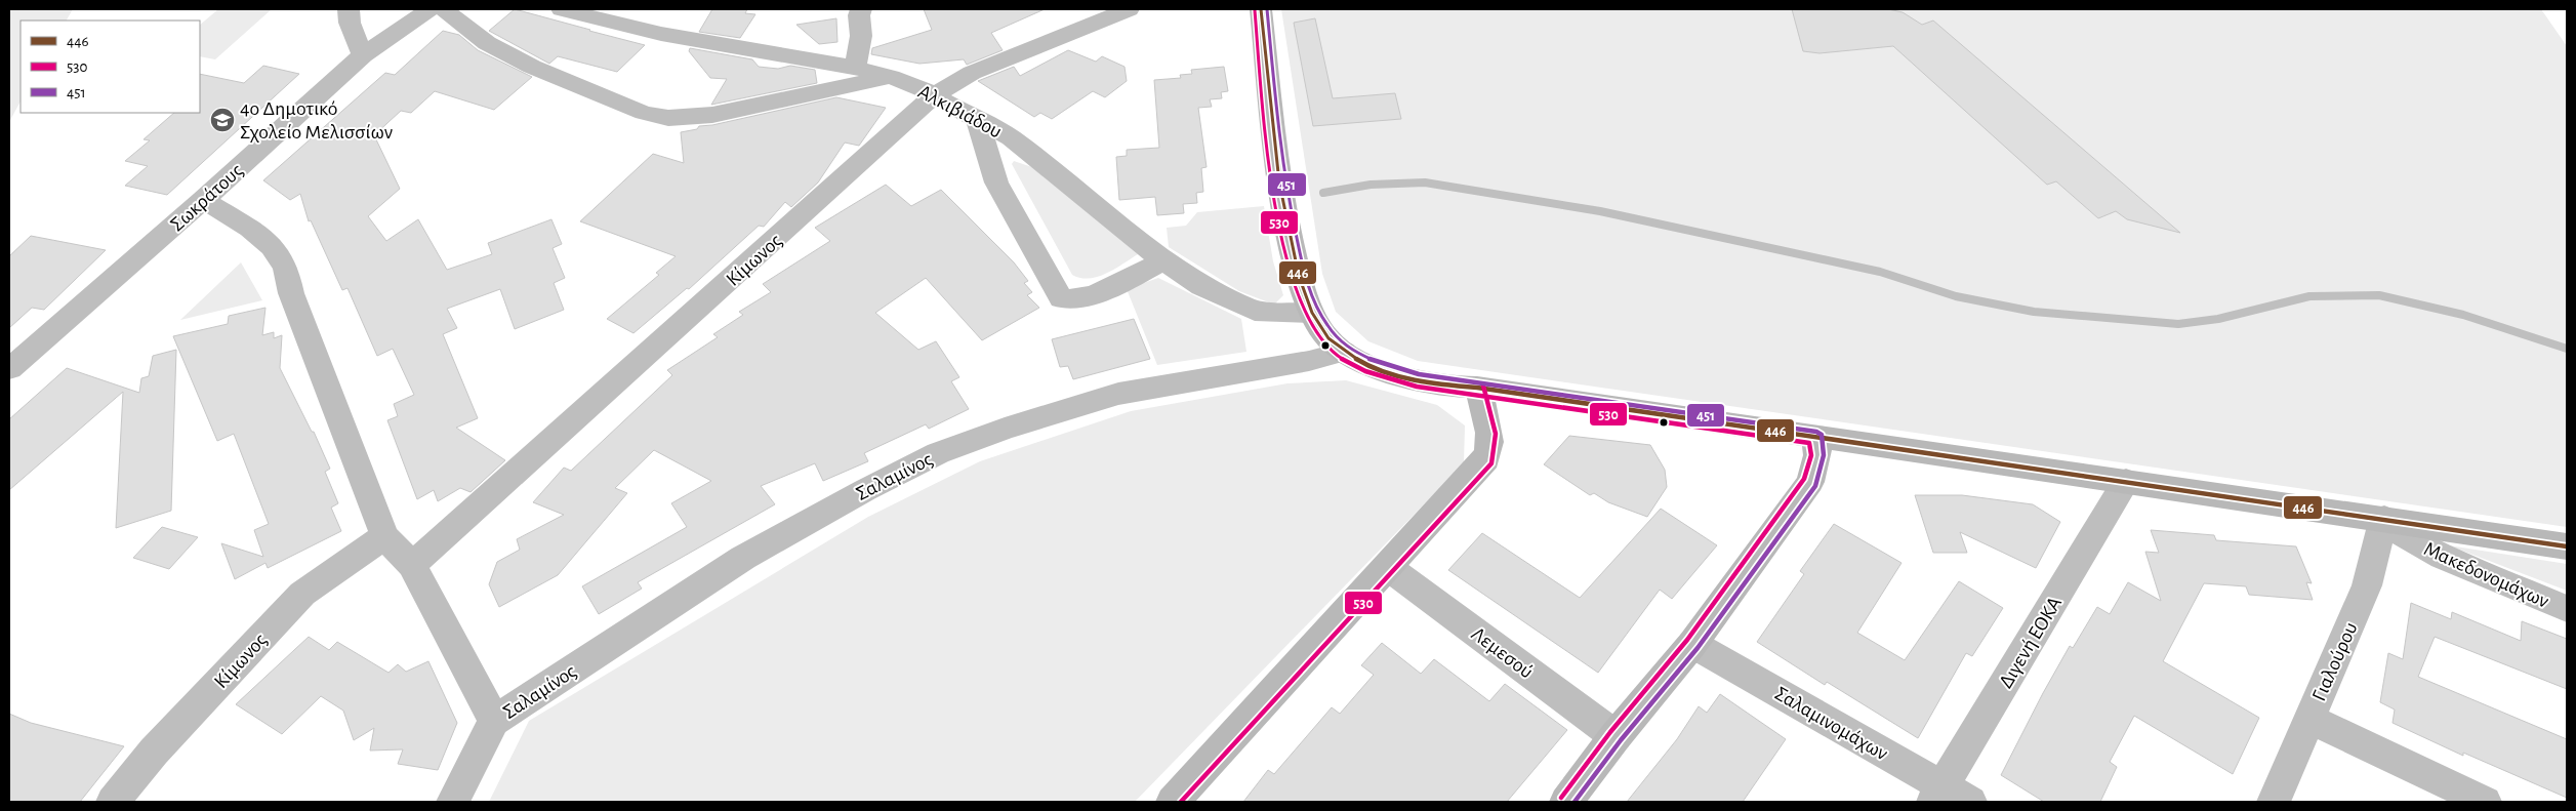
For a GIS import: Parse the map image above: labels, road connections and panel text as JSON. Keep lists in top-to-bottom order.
{
  "streets": {
    "street": [
      "Αλκιβιάδου",
      "Σωκράτους",
      "Κίμωνος",
      "Σαλαμίνος",
      "Μακεδονομάχων",
      "Διγενή ΕΟΚΑ",
      "Λεμεσού",
      "Γιαλούρου",
      "Σαλαμινομάχων"
    ]
  },
  "crossings": [
    ["Αλκιβιάδου", "Κίμωνος"],
    ["Μακεδονομάχων", "Γιαλούρου"],
    ["Διγενή ΕΟΚΑ", "Σαλαμινομάχων"]
  ],
  "places": {
    "school or university": ["4ο Δημοτικό Σχολείο Μελισσίων"]
  },
  "lines": ["transit line 446", "transit line 451", "transit line 530"],
  "legend": ["446", "530", "451"]
}
